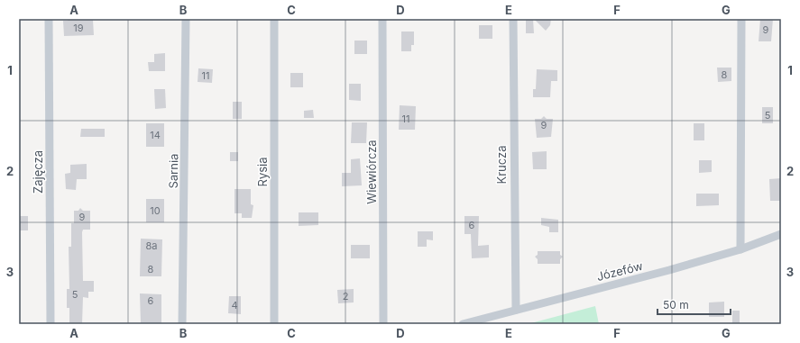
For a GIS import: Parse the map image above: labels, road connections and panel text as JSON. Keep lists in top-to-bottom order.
{
  "streets": {
    "street": [
      "Krucza",
      "Sarnia",
      "Zajęcza",
      "Rysia",
      "Wiewiórcza",
      "Józefów"
    ]
  },
  "crossings": [
    ["Krucza", "Józefów"]
  ],
  "house_numbers": [
    "19",
    "9",
    "8",
    "11",
    "5",
    "11",
    "9",
    "14",
    "10",
    "9",
    "6",
    "8a",
    "8",
    "5",
    "2",
    "6",
    "4"
  ],
  "scale_bar": "50 m",
  "grid": {
    "columns": [
      "A",
      "B",
      "C",
      "D",
      "E",
      "F",
      "G"
    ],
    "rows": ["1", "2", "3"]
  }
}
